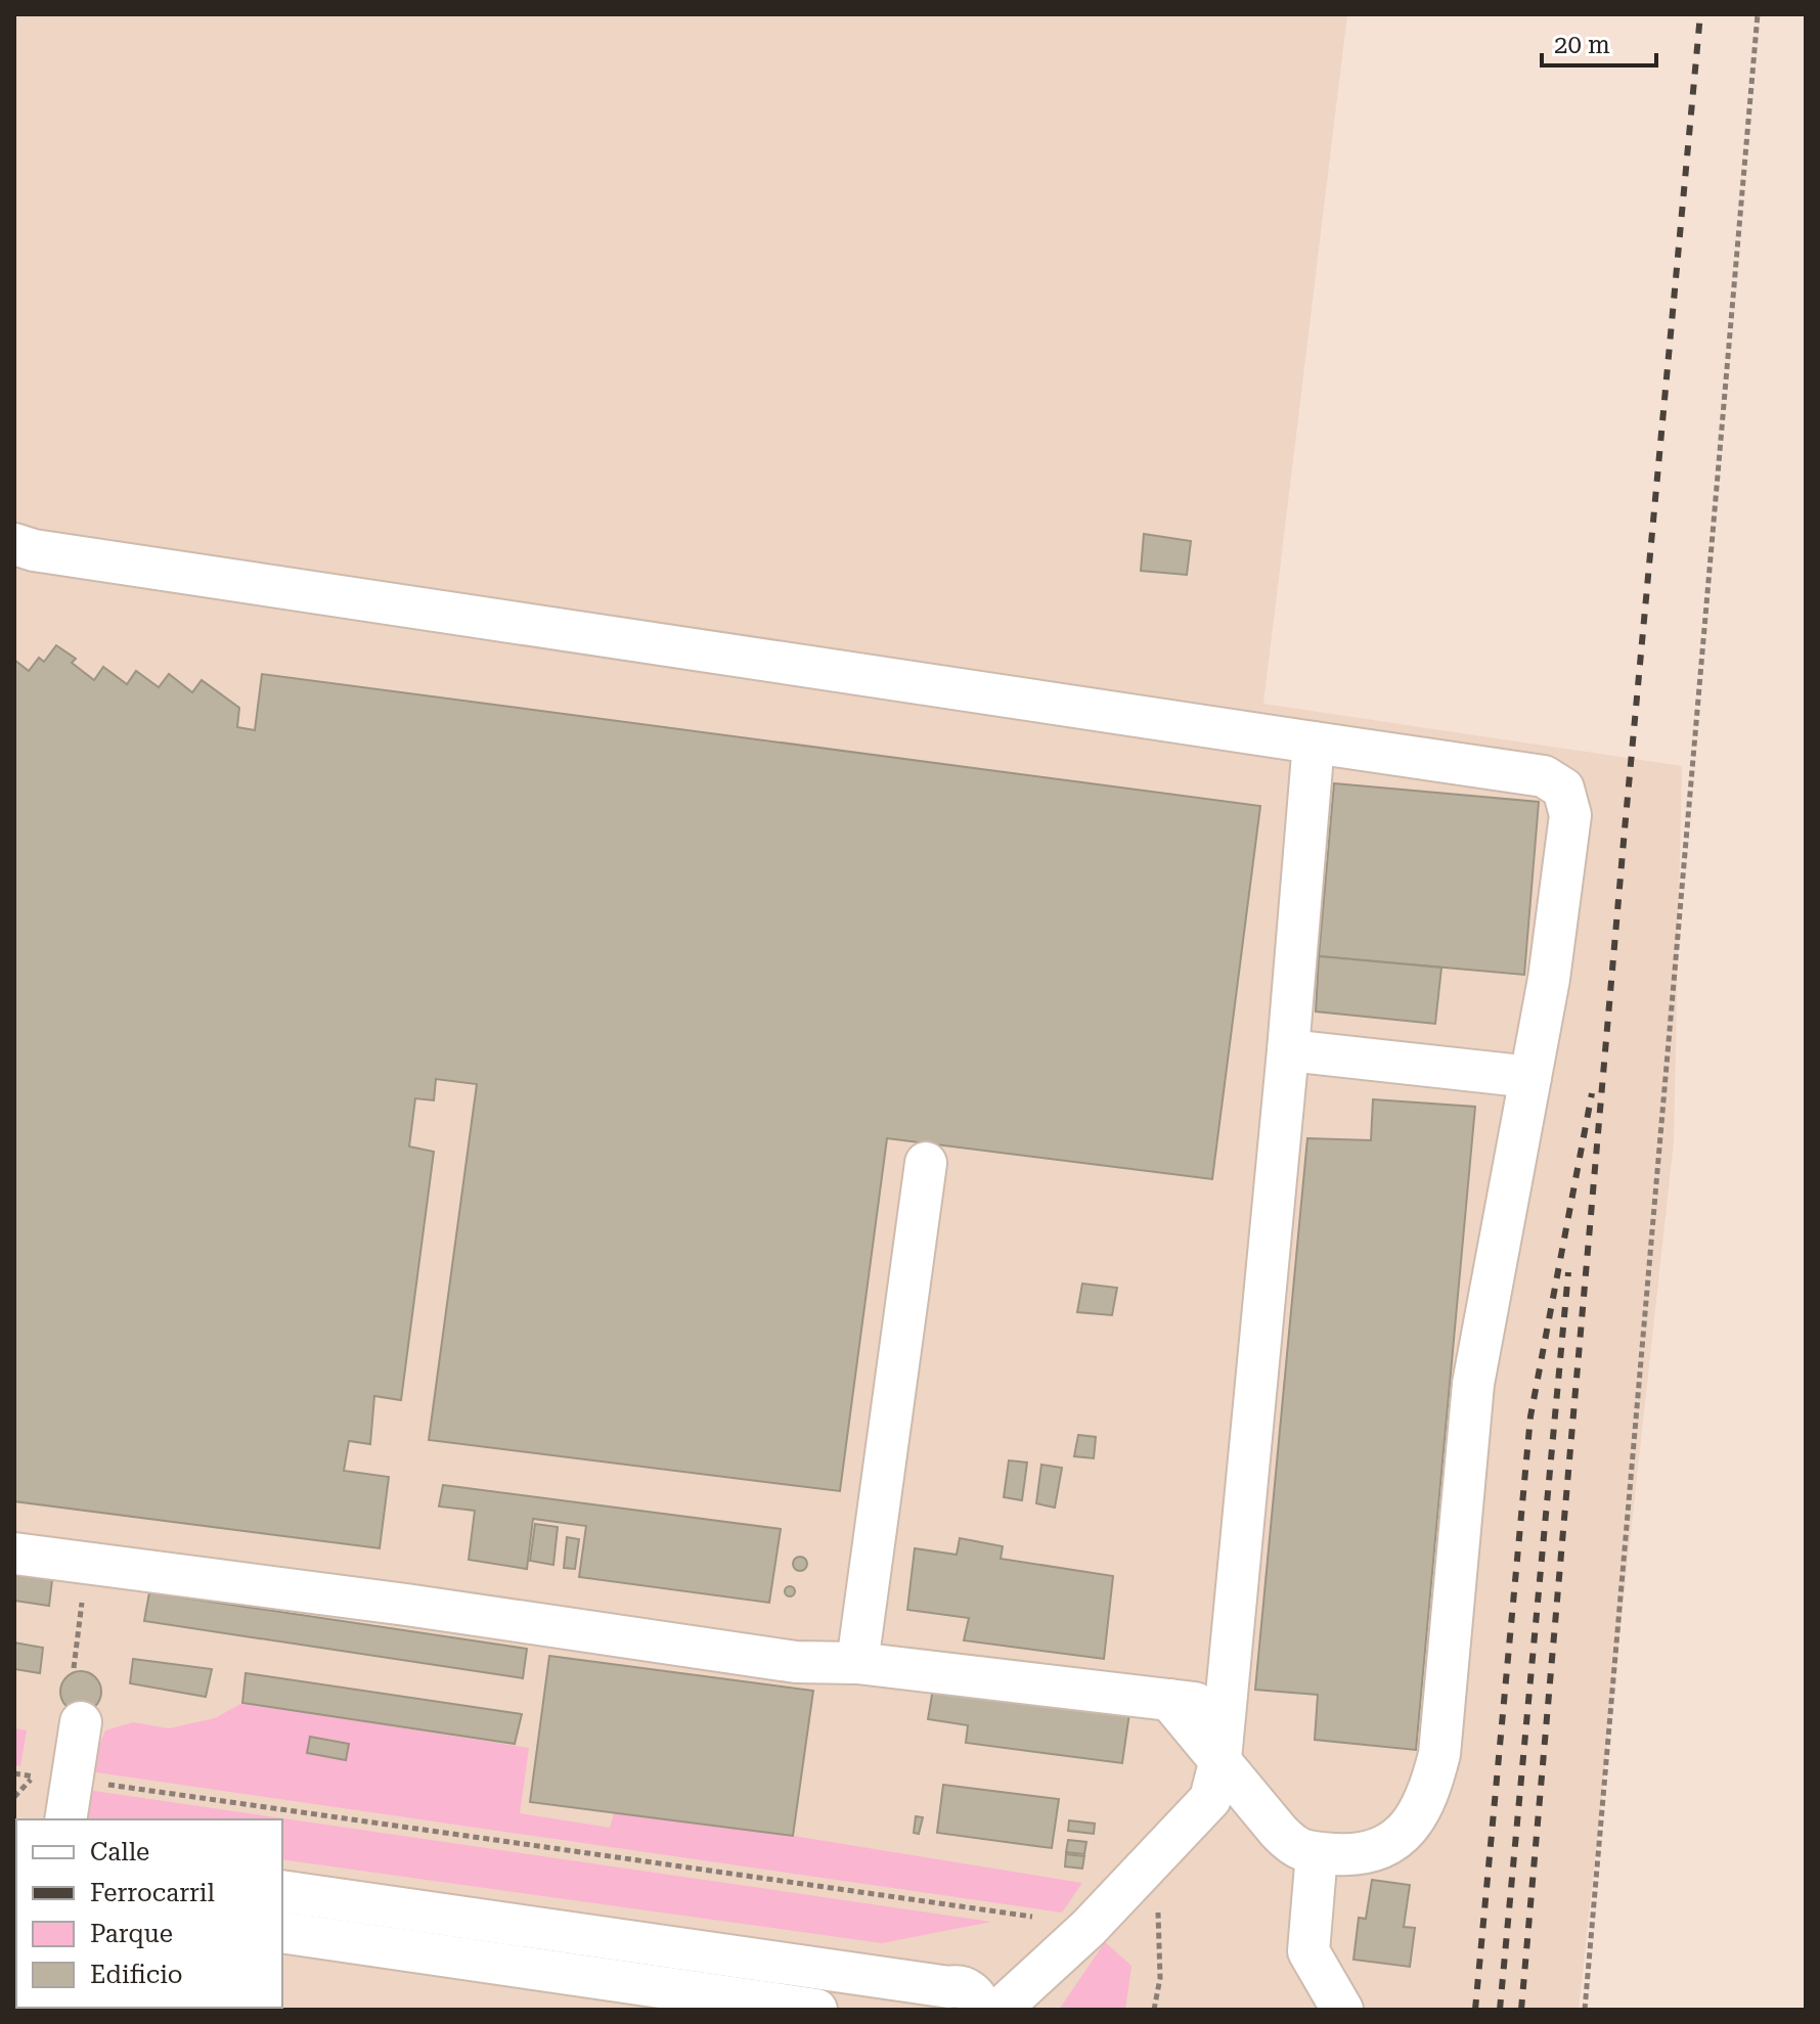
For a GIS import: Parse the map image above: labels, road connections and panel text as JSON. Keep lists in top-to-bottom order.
{
  "legend": [
    "Calle",
    "Ferrocarril",
    "Parque",
    "Edificio"
  ],
  "scale_bar": "20 m"
}
